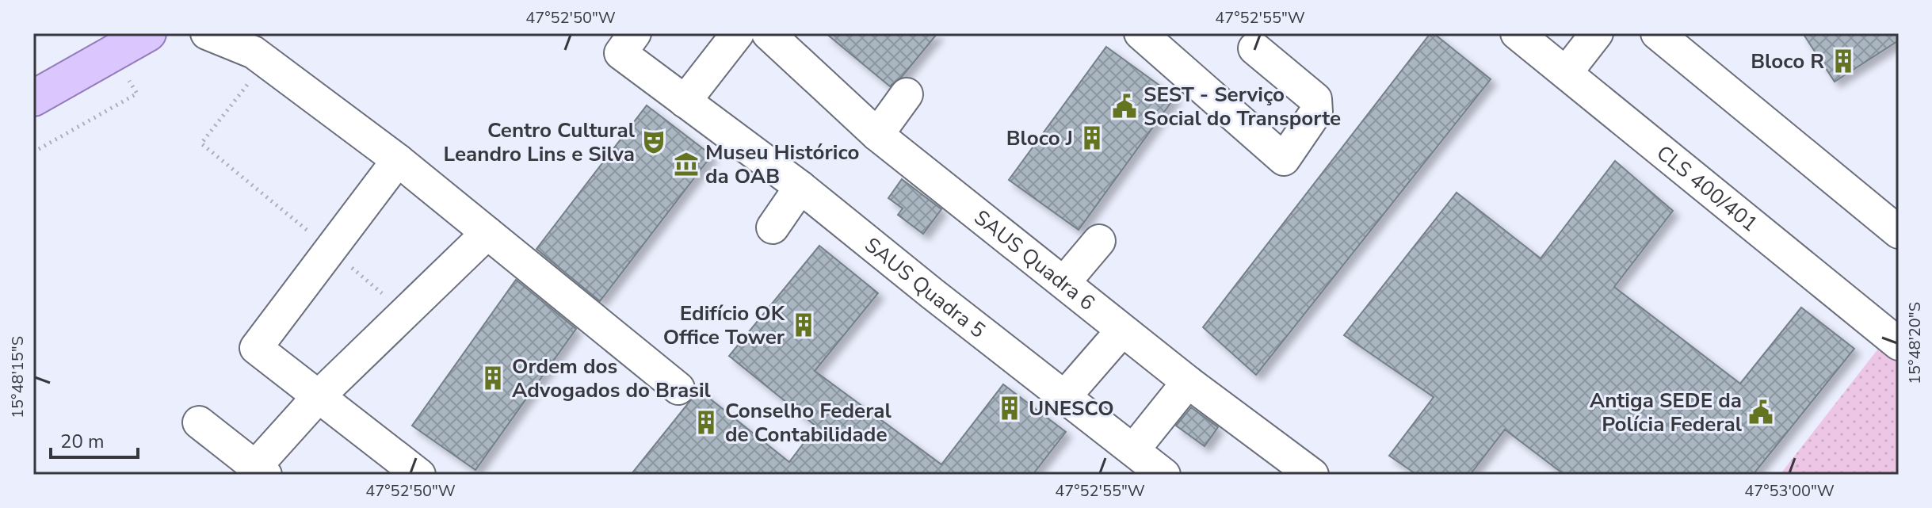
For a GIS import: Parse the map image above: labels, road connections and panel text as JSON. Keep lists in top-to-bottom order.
{
  "streets": {
    "lane": ["CLS 400/401", "SAUS Quadra 6", "SAUS Quadra 5"]
  },
  "places": {
    "building": [
      "Bloco R",
      "Bloco J",
      "Edifício OK Office Tower",
      "Ordem dos Advogados do Brasil",
      "UNESCO",
      "Conselho Federal de Contabilidade"
    ],
    "public building": ["SEST - Serviço Social do Transporte", "Antiga SEDE da Polícia Federal"],
    "theatre": ["Centro Cultural Leandro Lins e Silva"],
    "museum": ["Museu Histórico da OAB"]
  },
  "scale_bar": "20 m",
  "coordinates": [
    "47°52'50\"W",
    "47°52'55\"W",
    "15°48'20\"S",
    "15°48'15\"S",
    "47°53'00\"W"
  ]
}
